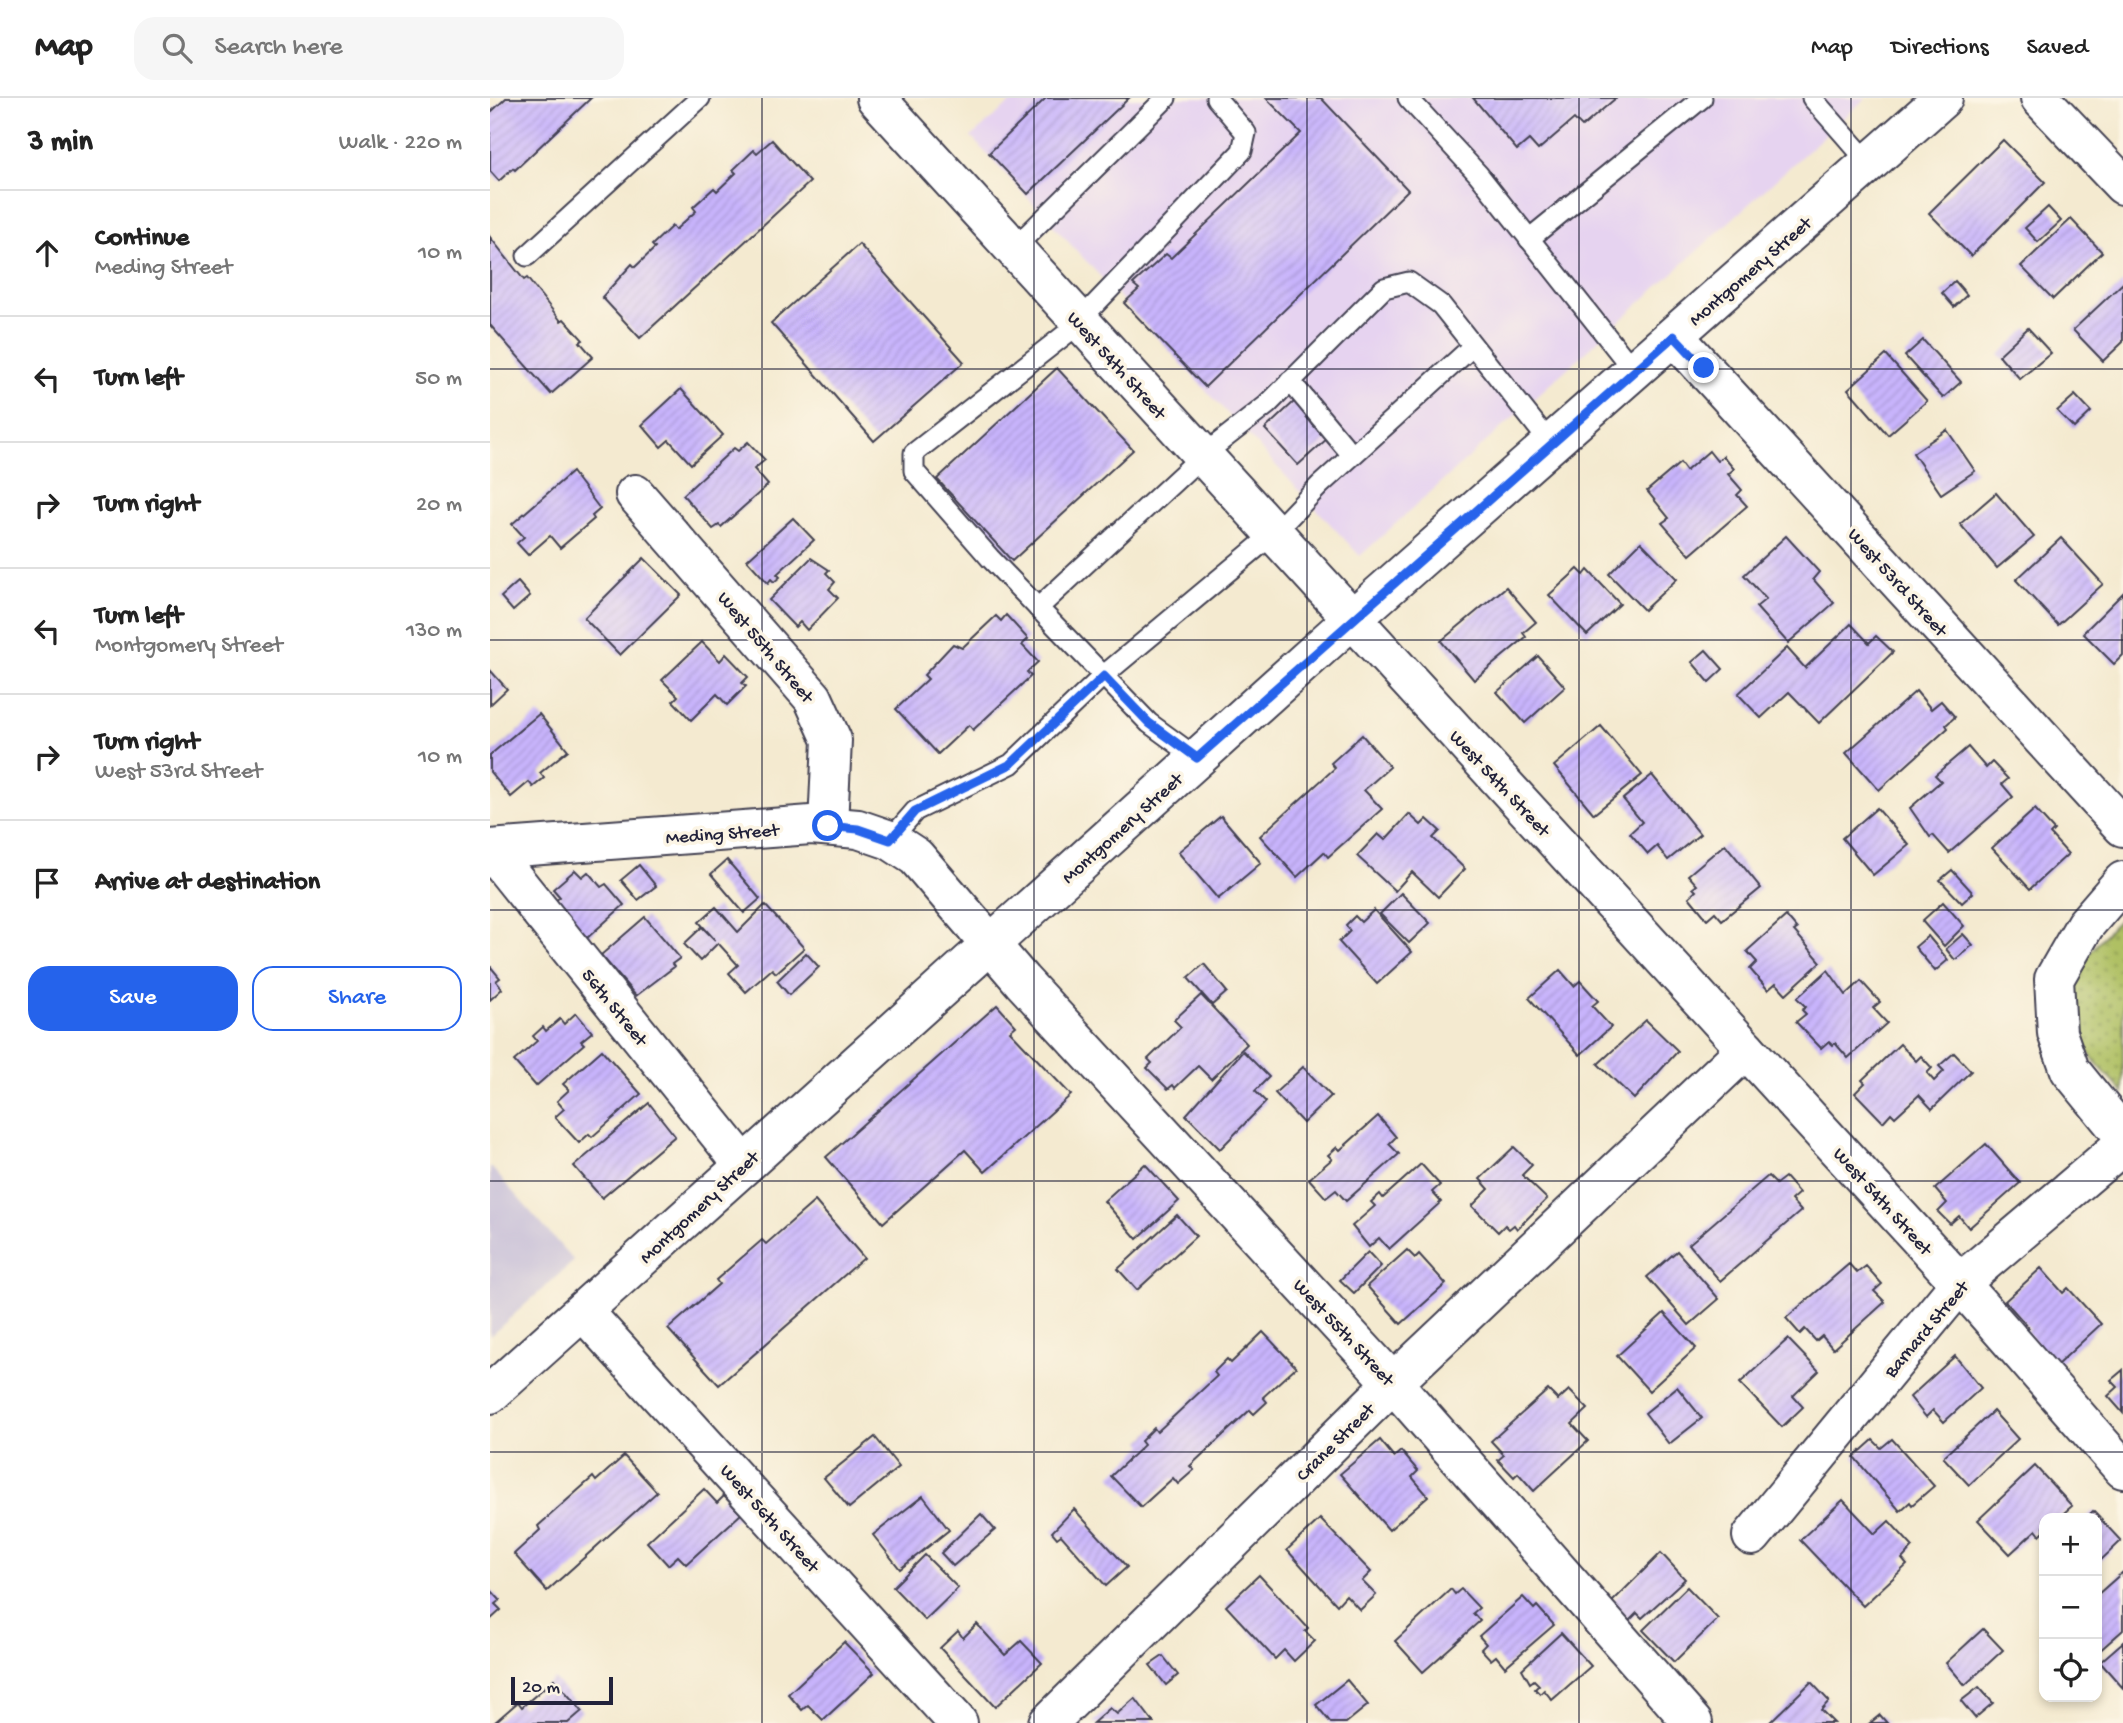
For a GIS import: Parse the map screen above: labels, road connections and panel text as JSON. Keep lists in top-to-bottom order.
{
  "streets": {
    "street": [
      "Montgomery Street",
      "West 54th Street",
      "West 53rd Street",
      "West 55th Street",
      "Meding Street",
      "56th Street",
      "Barnard Street",
      "Crane Street",
      "West 56th Street"
    ]
  },
  "crossings": [
    ["Montgomery Street", "West 54th Street"],
    ["Montgomery Street", "West 53rd Street"],
    ["Montgomery Street", "West 55th Street"],
    ["Montgomery Street", "Meding Street"],
    ["Montgomery Street", "56th Street"],
    ["Montgomery Street", "West 56th Street"],
    ["West 54th Street", "Barnard Street"],
    ["West 54th Street", "Crane Street"],
    ["West 55th Street", "Meding Street"],
    ["West 55th Street", "Crane Street"],
    ["Meding Street", "56th Street"]
  ],
  "scale_bar": "20 m",
  "page": {
    "header": "Map",
    "search": "Search here",
    "nav": ["Map", "Directions", "Saved"],
    "heading": ["3 min", "Walk · 220 m"],
    "list": [
      ["Continue", "Meding Street", "10 m"],
      ["Turn left", "50 m"],
      ["Turn right", "20 m"],
      ["Turn left", "Montgomery Street", "130 m"],
      ["Turn right", "West 53rd Street", "10 m"],
      "Arrive at destination"
    ],
    "buttons": ["Save", "Share"],
    "map_buttons": ["+", "−"],
    "scale": "20 m"
  }
}
